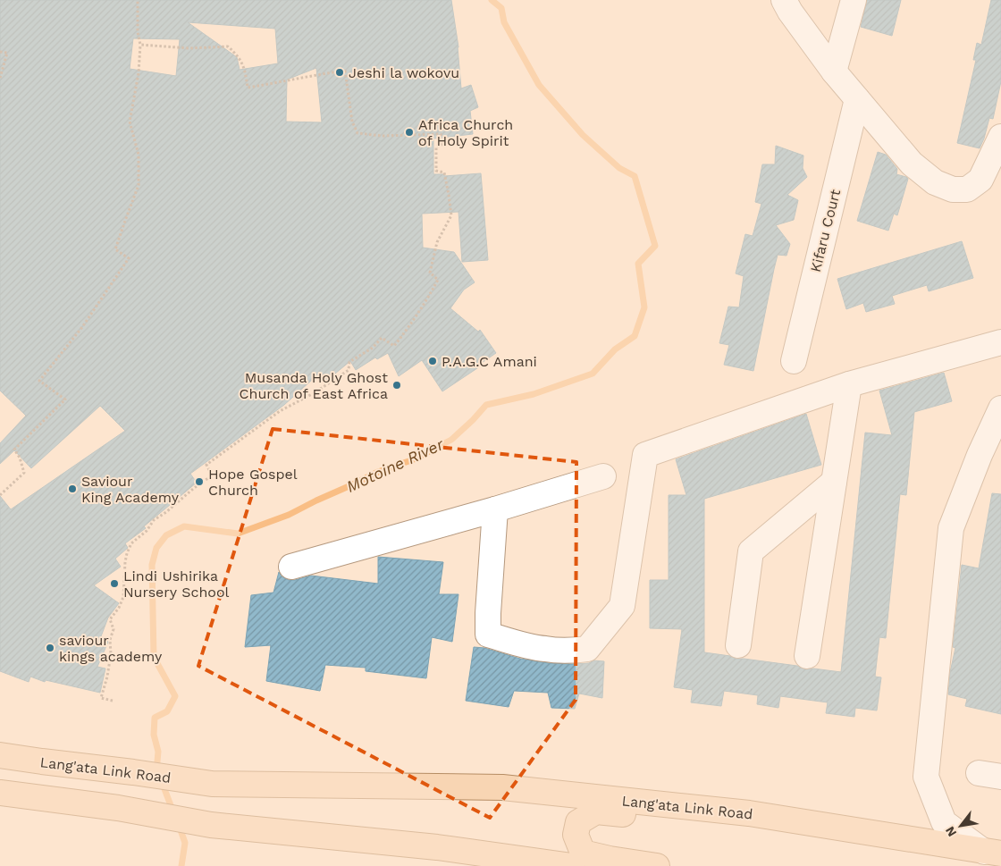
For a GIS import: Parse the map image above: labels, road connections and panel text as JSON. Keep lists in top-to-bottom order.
{
  "streets": {
    "main road": ["Lang'ata Link Road"],
    "street": ["Kifaru Court"]
  },
  "water": ["Motoine River"],
  "places": [
    "Jeshi la wokovu",
    "Africa Church of Holy Spirit",
    "P.A.G.C Amani",
    "Musanda Holy Ghost Church of East Africa",
    "Hope Gospel Church",
    "Saviour King Academy",
    "Lindi Ushirika Nursery School",
    "saviour kings academy"
  ],
  "north": "bottom left"
}
